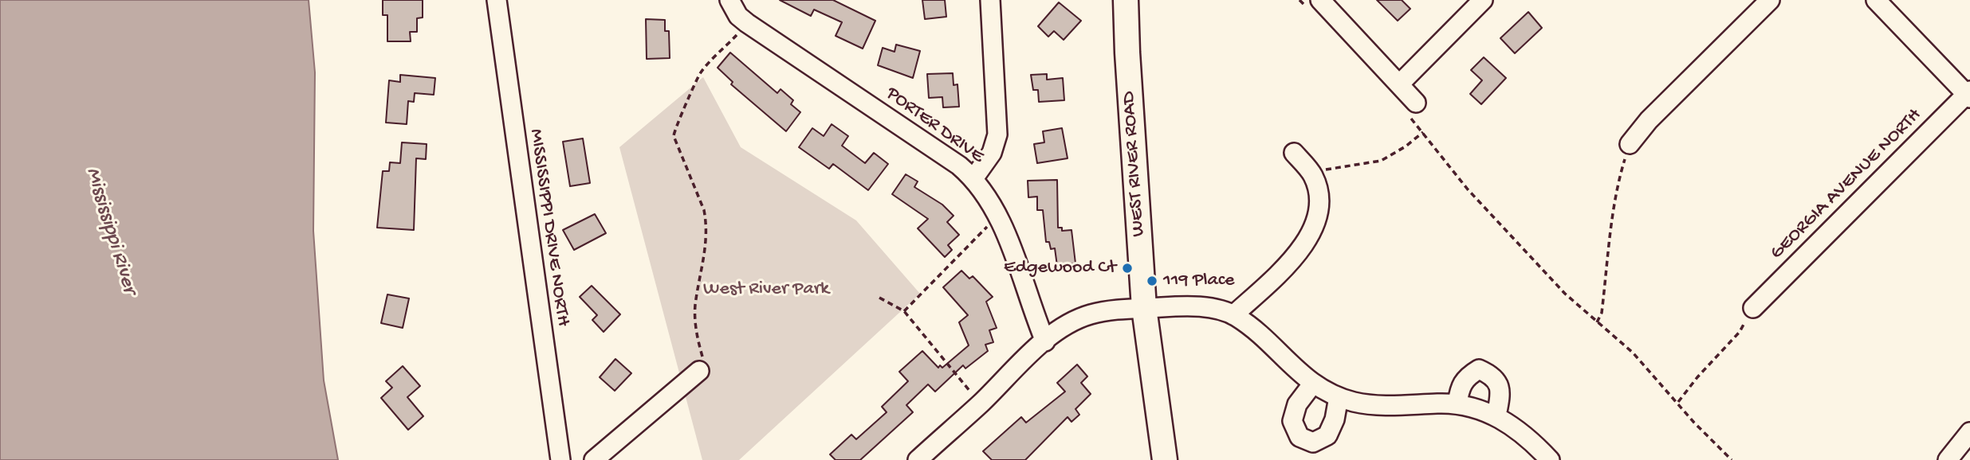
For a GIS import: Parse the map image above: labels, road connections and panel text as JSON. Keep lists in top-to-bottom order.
{
  "streets": {
    "main road": ["WEST RIVER ROAD"],
    "street": ["PORTER DRIVE", "GEORGIA AVENUE NORTH", "MISSISSIPPI DRIVE NORTH"]
  },
  "water": ["Mississippi River"],
  "parks": ["West River Park"],
  "places": ["Edgewood Ct", "119 Place"]
}
